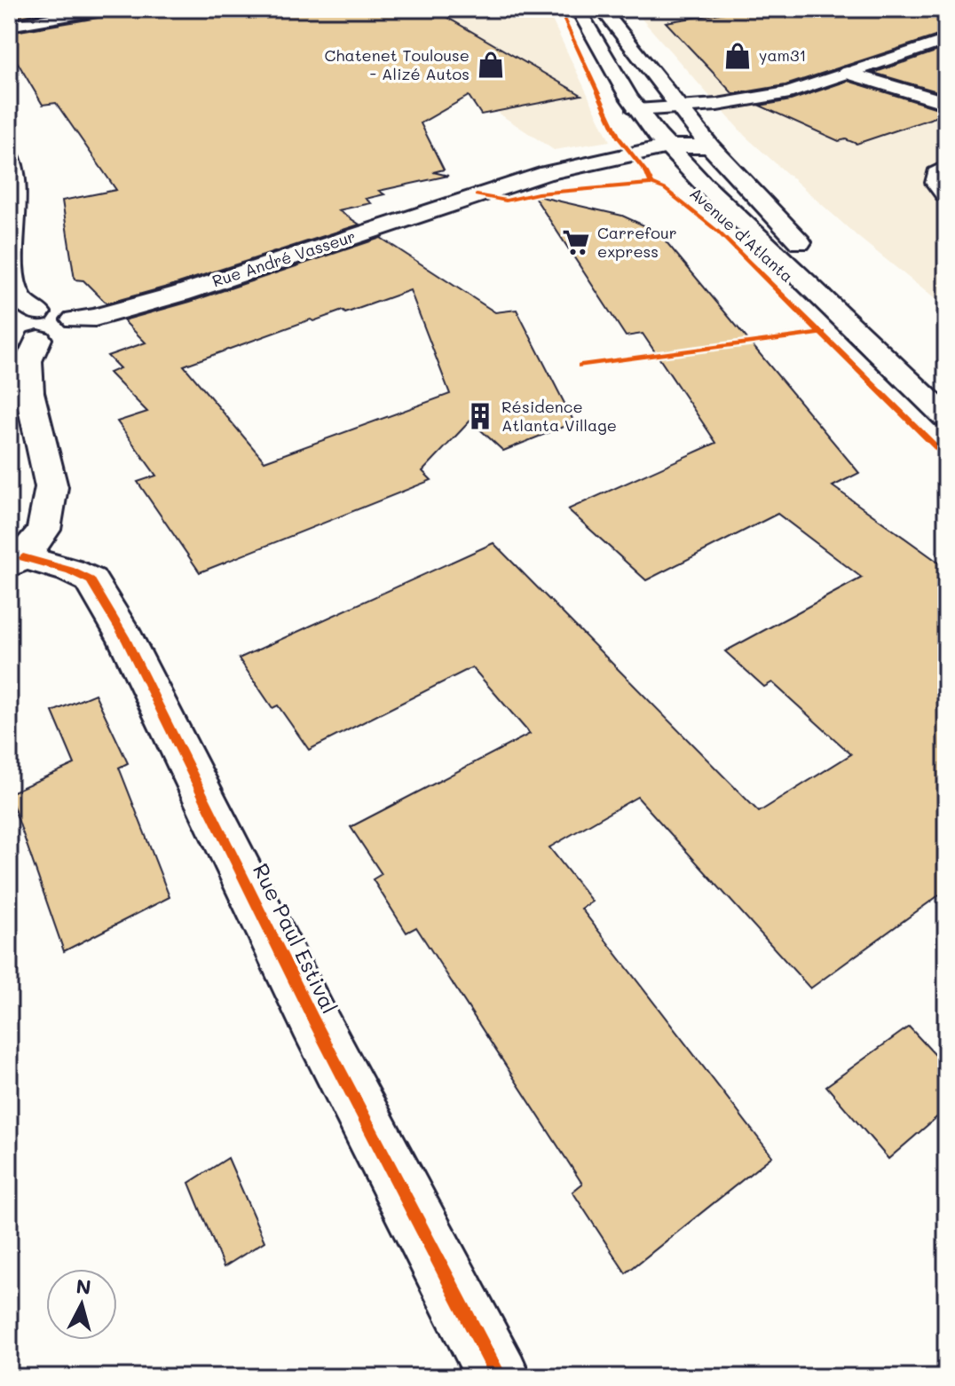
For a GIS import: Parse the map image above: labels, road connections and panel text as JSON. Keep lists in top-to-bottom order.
{
  "streets": {
    "street": ["Avenue d'Atlanta", "Rue André Vasseur", "Rue Paul Estival"]
  },
  "crossings": [
    ["Avenue d'Atlanta", "Rue André Vasseur"]
  ],
  "places": {
    "shop": ["yam31", "Chatenet Toulouse - Alizé Autos"],
    "supermarket": ["Carrefour express"],
    "building": ["Résidence Atlanta Village"]
  },
  "north": "top"
}
